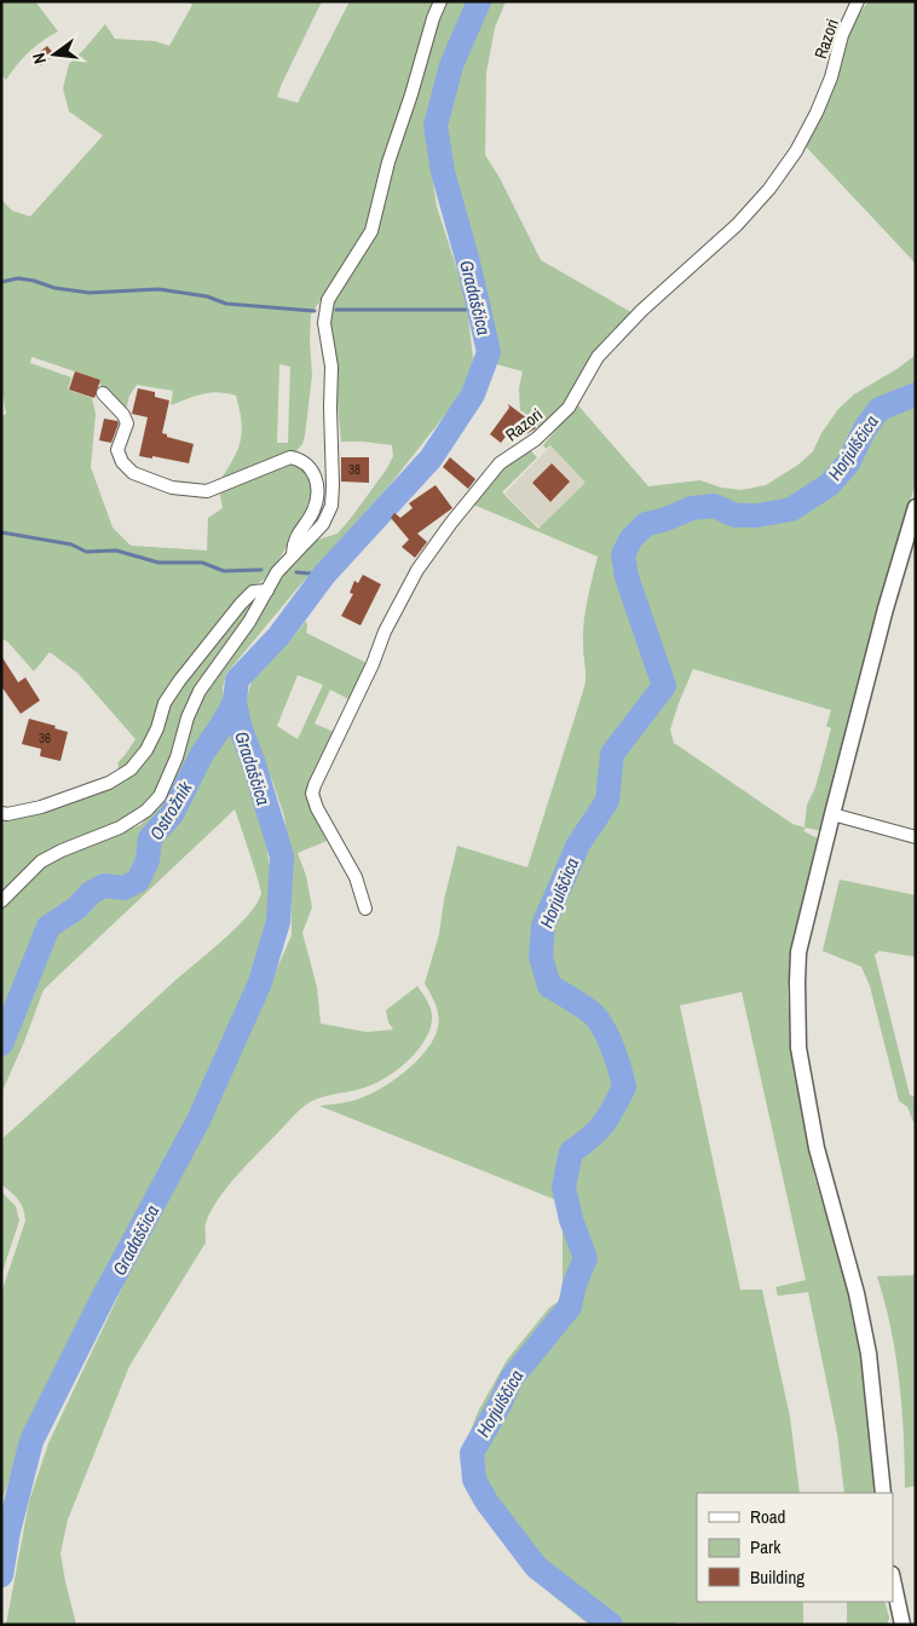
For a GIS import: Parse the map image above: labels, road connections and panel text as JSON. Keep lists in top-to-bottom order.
{
  "streets": {
    "street": ["Razori"]
  },
  "water": ["Gradaščica", "Horjulščica", "Ostrožnik"],
  "house_numbers": ["38", "36"],
  "legend": ["Road", "Park", "Building"],
  "north": "left"
}
